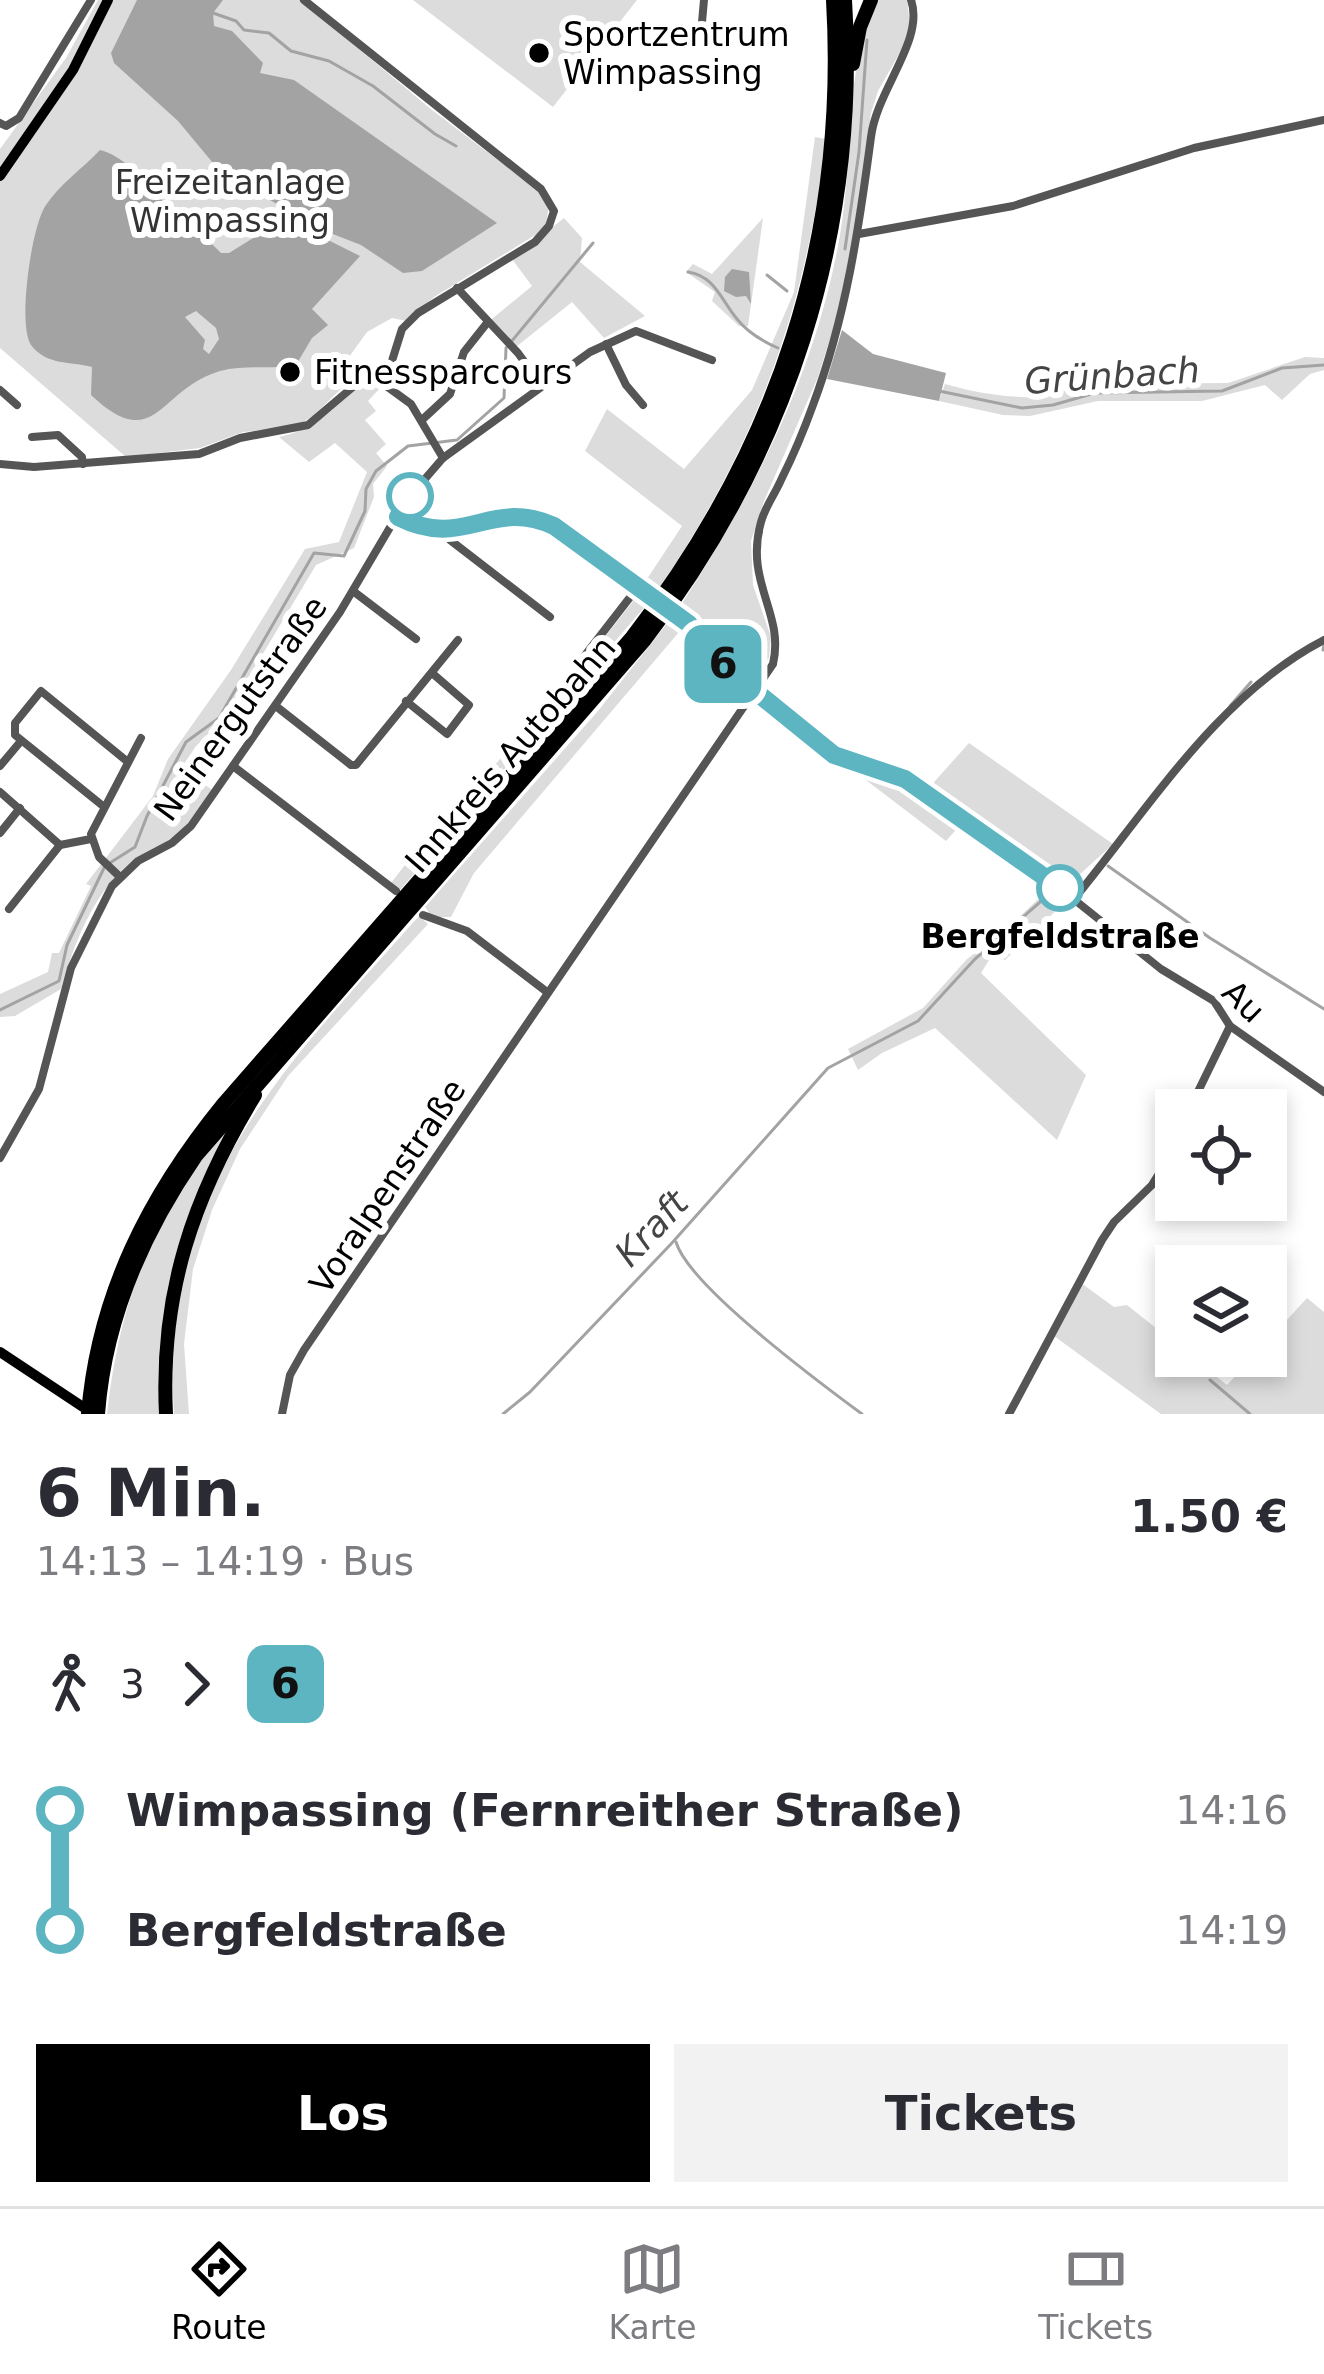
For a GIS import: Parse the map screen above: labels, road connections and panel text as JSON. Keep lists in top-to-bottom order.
{
  "streets": {
    "highway": ["Innkreis Autobahn"],
    "street": ["Neinergutstraße", "Au", "Voralpenstraße"]
  },
  "crossings": [
    ["Innkreis Autobahn", "Au"],
    ["Au", "Voralpenstraße"]
  ],
  "water": ["Grünbach", "Kraft"],
  "parks": ["Freizeitanlage Wimpassing"],
  "places": ["Sportzentrum Wimpassing", "Fitnessparcours", "Bergfeldstraße"],
  "lines": ["bus line 6"],
  "page": {
    "on_map": "6",
    "heading": ["6 Min.", "14:13 – 14:19 · Bus", "1.50 €"],
    "legs": ["3", "6"],
    "list": [
      {
        "name": "Wimpassing (Fernreither Straße)",
        "value": "14:16"
      },
      {
        "name": "Bergfeldstraße",
        "value": "14:19"
      }
    ],
    "buttons": ["Los", "Tickets"],
    "tabs": ["Route", "Karte", "Tickets"]
  }
}
